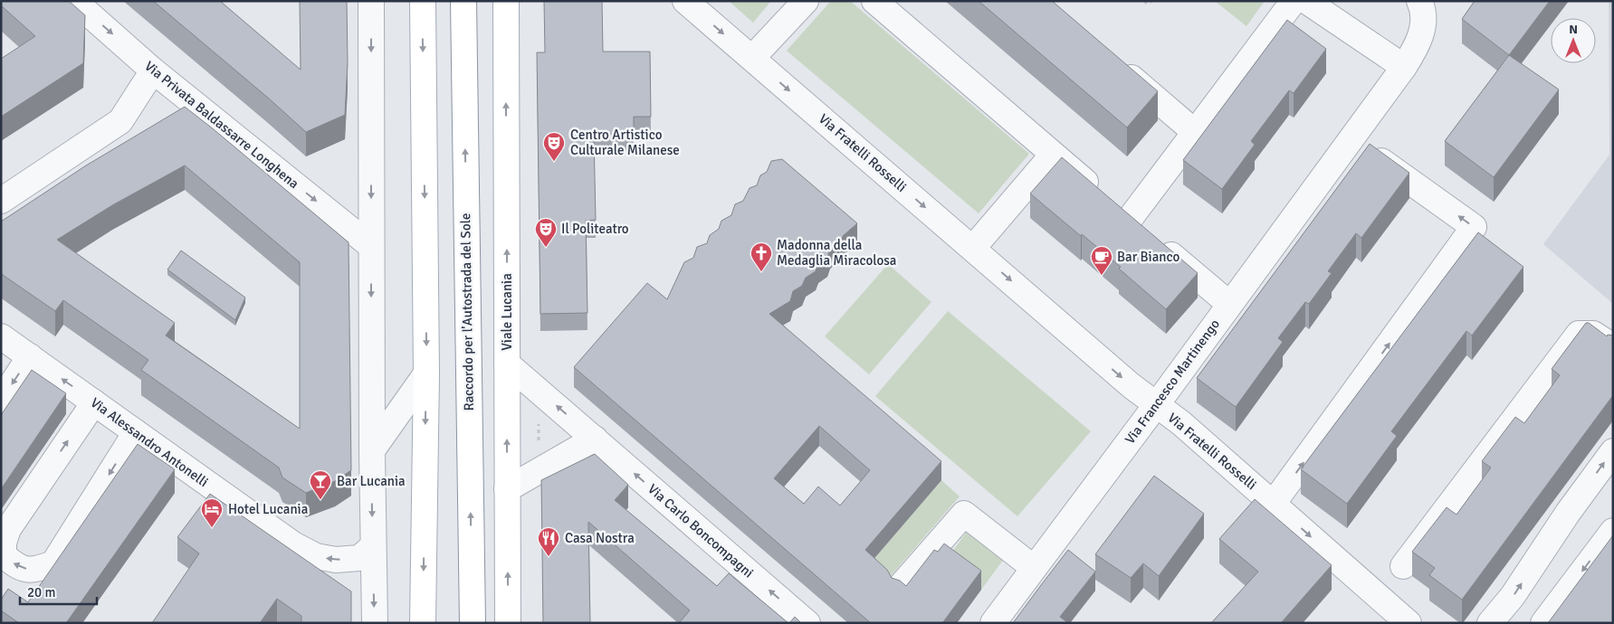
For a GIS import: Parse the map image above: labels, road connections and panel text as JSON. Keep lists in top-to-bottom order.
{
  "streets": {
    "main road": ["Raccordo per l'Autostrada del Sole", "Viale Lucania"],
    "street": [
      "Via Privata Baldassarre Longhena",
      "Via Fratelli Rosselli",
      "Via Francesco Martinengo",
      "Via Alessandro Antonelli",
      "Via Carlo Boncompagni"
    ]
  },
  "crossings": [
    ["Via Fratelli Rosselli", "Via Francesco Martinengo"],
    ["Viale Lucania", "Via Carlo Boncompagni"]
  ],
  "one_way": ["Via Privata Baldassarre Longhena", "Via Alessandro Antonelli", "Via Carlo Boncompagni"],
  "places": {
    "theatre": ["Centro Artistico Culturale Milanese", "Il Politeatro"],
    "church": ["Madonna della Medaglia Miracolosa"],
    "cafe": ["Bar Bianco"],
    "bar": ["Bar Lucania"],
    "hotel": ["Hotel Lucania"],
    "restaurant": ["Casa Nostra"]
  },
  "scale_bar": "20 m",
  "north": "top"
}
